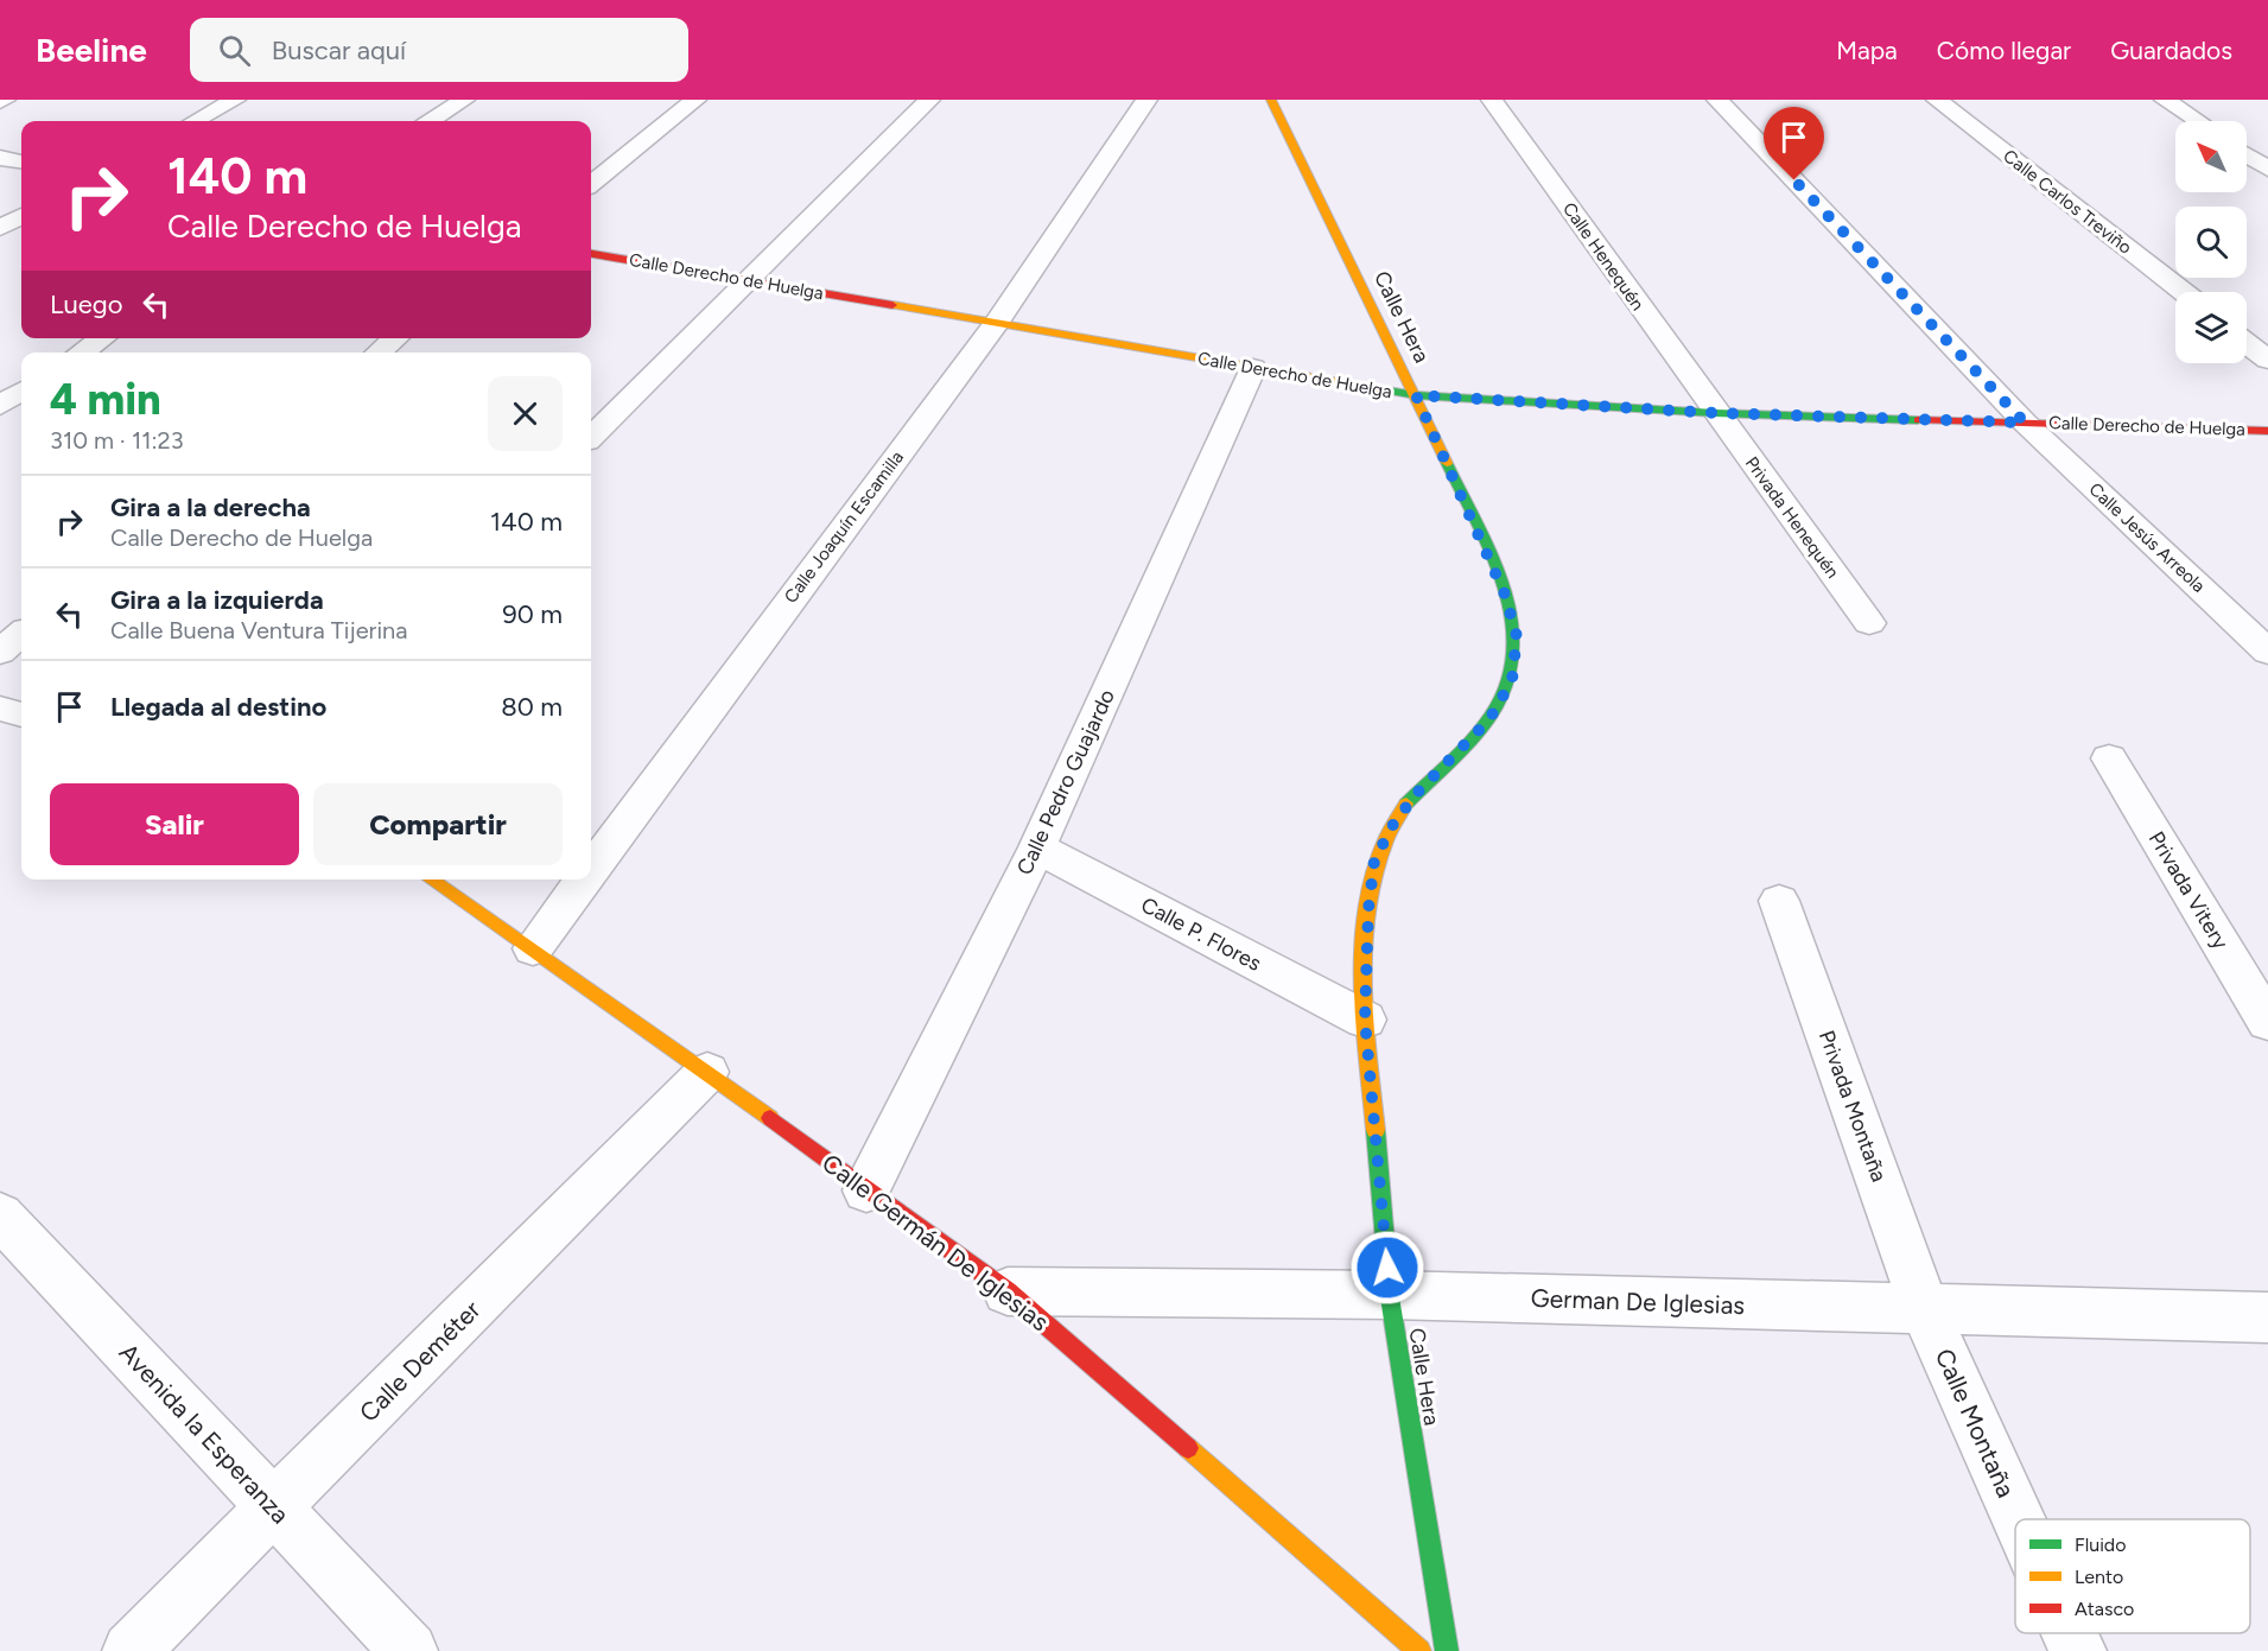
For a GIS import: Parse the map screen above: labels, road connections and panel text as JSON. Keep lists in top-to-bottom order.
{
  "streets": {
    "street": [
      "Calle Carlos Treviño",
      "Calle Henequén",
      "Calle Derecho de Huelga",
      "Calle Hera",
      "Privada Henequén",
      "Calle Joaquín Escamilla",
      "Calle Jesús Arreola",
      "Calle Pedro Guajardo",
      "Privada Vitery",
      "Calle P. Flores",
      "Privada Montaña",
      "Calle Germán De Iglesias",
      "German De Iglesias",
      "Calle Deméter",
      "Calle Montaña",
      "Avenida la Esperanza"
    ]
  },
  "crossings": [
    ["Calle Henequén", "Calle Derecho de Huelga"],
    ["Calle Henequén", "Privada Henequén"],
    ["Calle Derecho de Huelga", "Calle Hera"],
    ["Calle Derecho de Huelga", "Privada Henequén"],
    ["Calle Derecho de Huelga", "Calle Joaquín Escamilla"],
    ["Calle Derecho de Huelga", "Calle Jesús Arreola"],
    ["Calle Derecho de Huelga", "Calle Pedro Guajardo"],
    ["Calle Hera", "Calle P. Flores"],
    ["Calle Hera", "German De Iglesias"],
    ["Calle Joaquín Escamilla", "Calle Germán De Iglesias"],
    ["Calle Pedro Guajardo", "Calle P. Flores"],
    ["Calle Pedro Guajardo", "Calle Germán De Iglesias"],
    ["Privada Montaña", "German De Iglesias"],
    ["Privada Montaña", "Calle Montaña"],
    ["Calle Germán De Iglesias", "German De Iglesias"],
    ["Calle Germán De Iglesias", "Calle Deméter"],
    ["German De Iglesias", "Calle Montaña"],
    ["Calle Deméter", "Avenida la Esperanza"]
  ],
  "legend": ["Fluido", "Lento", "Atasco"],
  "north": "top left",
  "page": {
    "header": "Beeline",
    "search": "Buscar aquí",
    "nav": ["Mapa", "Cómo llegar", "Guardados"],
    "turn": ["140 m", "Calle Derecho de Huelga"],
    "then": "Luego",
    "heading": ["4 min", "310 m · 11:23"],
    "list": [
      {
        "name": "Gira a la derecha",
        "note": "Calle Derecho de Huelga",
        "value": "140 m"
      },
      {
        "name": "Gira a la izquierda",
        "note": "Calle Buena Ventura Tijerina",
        "value": "90 m"
      },
      {
        "name": "Llegada al destino",
        "value": "80 m"
      }
    ],
    "buttons": ["Salir", "Compartir"]
  }
}
